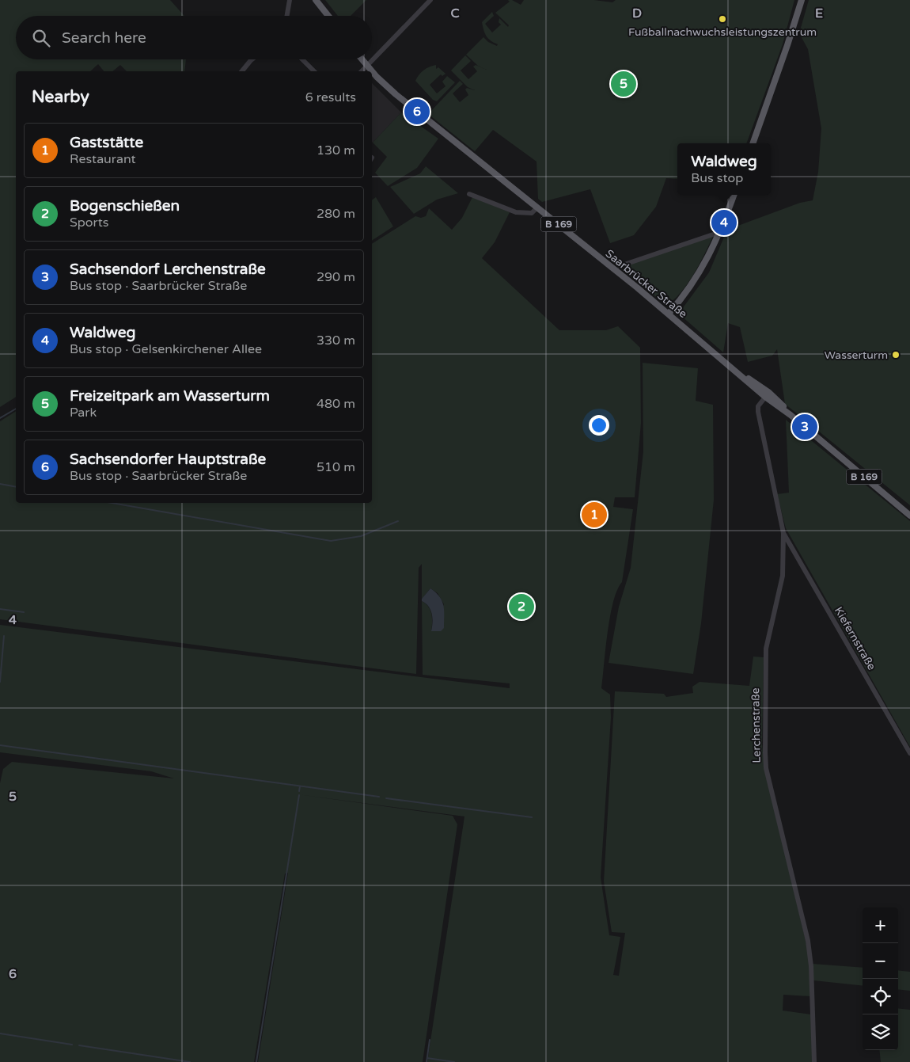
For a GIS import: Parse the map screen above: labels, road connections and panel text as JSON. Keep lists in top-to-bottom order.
{
  "streets": {
    "main road": ["B 169", "Saarbrücker Straße"],
    "street": ["Kiefernstraße", "Lerchenstraße"]
  },
  "crossings": [
    ["Saarbrücker Straße", "Lerchenstraße"],
    ["Kiefernstraße", "Lerchenstraße"]
  ],
  "places": ["Fußballnachwuchsleistungszentrum", "Wasserturm"],
  "page": {
    "search": "Search here",
    "pins": [
      "5",
      "6",
      "4",
      "3",
      "1",
      "2"
    ],
    "heading": ["Nearby", "6 results"],
    "list": [
      {
        "mark": "1",
        "name": "Gaststätte",
        "note": "Restaurant",
        "value": "130 m"
      },
      {
        "mark": "2",
        "name": "Bogenschießen",
        "note": "Sports",
        "value": "280 m"
      },
      {
        "mark": "3",
        "name": "Sachsendorf Lerchenstraße",
        "note": "Bus stop · Saarbrücker Straße",
        "value": "290 m"
      },
      {
        "mark": "4",
        "name": "Waldweg",
        "note": "Bus stop · Gelsenkirchener Allee",
        "value": "330 m"
      },
      {
        "mark": "5",
        "name": "Freizeitpark am Wasserturm",
        "note": "Park",
        "value": "480 m"
      },
      {
        "mark": "6",
        "name": "Sachsendorfer Hauptstraße",
        "note": "Bus stop · Saarbrücker Straße",
        "value": "510 m"
      }
    ],
    "popup": ["Waldweg", "Bus stop"],
    "map_buttons": ["+", "−"]
  },
  "grid": {
    "columns": ["C", "D", "E"],
    "rows": ["4", "5", "6"]
  }
}
